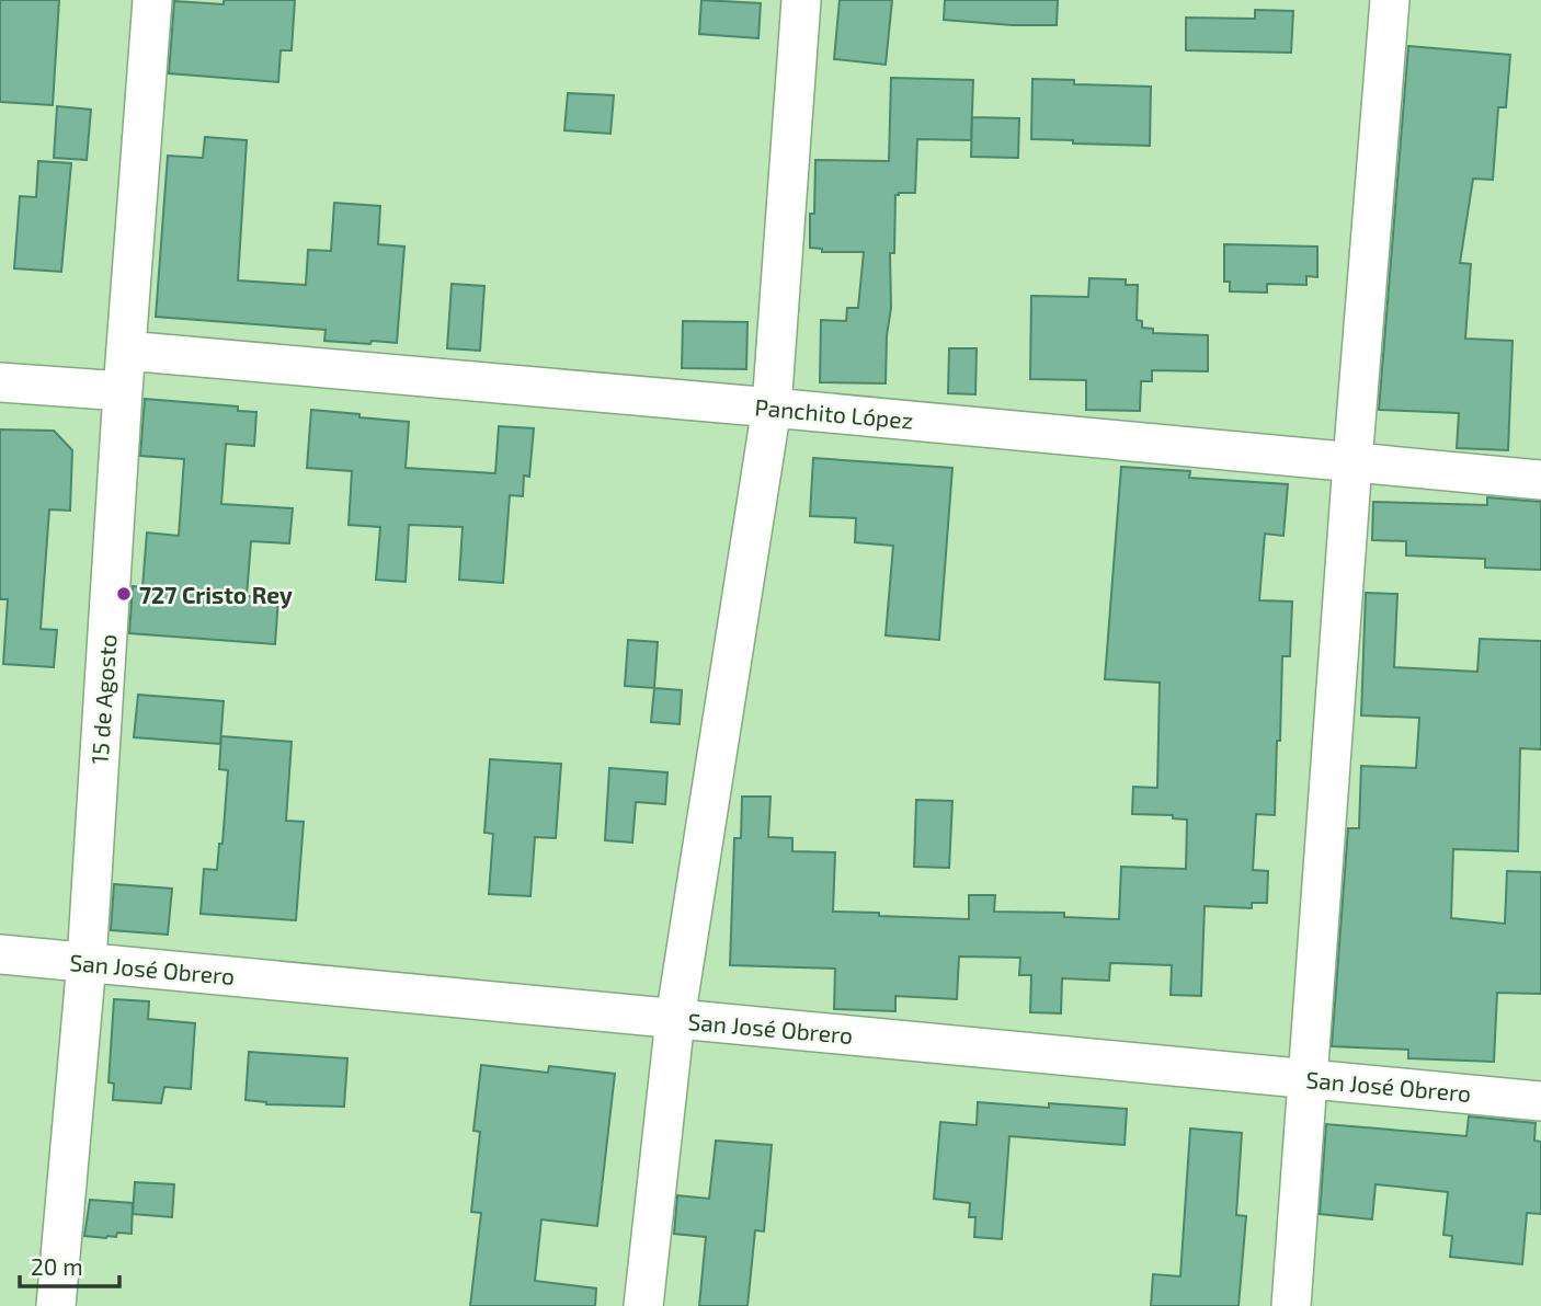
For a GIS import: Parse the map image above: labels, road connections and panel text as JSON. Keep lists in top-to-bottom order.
{
  "streets": {
    "street": ["Panchito López", "15 de Agosto", "San José Obrero"]
  },
  "crossings": [
    ["Panchito López", "15 de Agosto"],
    ["15 de Agosto", "San José Obrero"]
  ],
  "places": ["727 Cristo Rey"],
  "scale_bar": "20 m"
}
